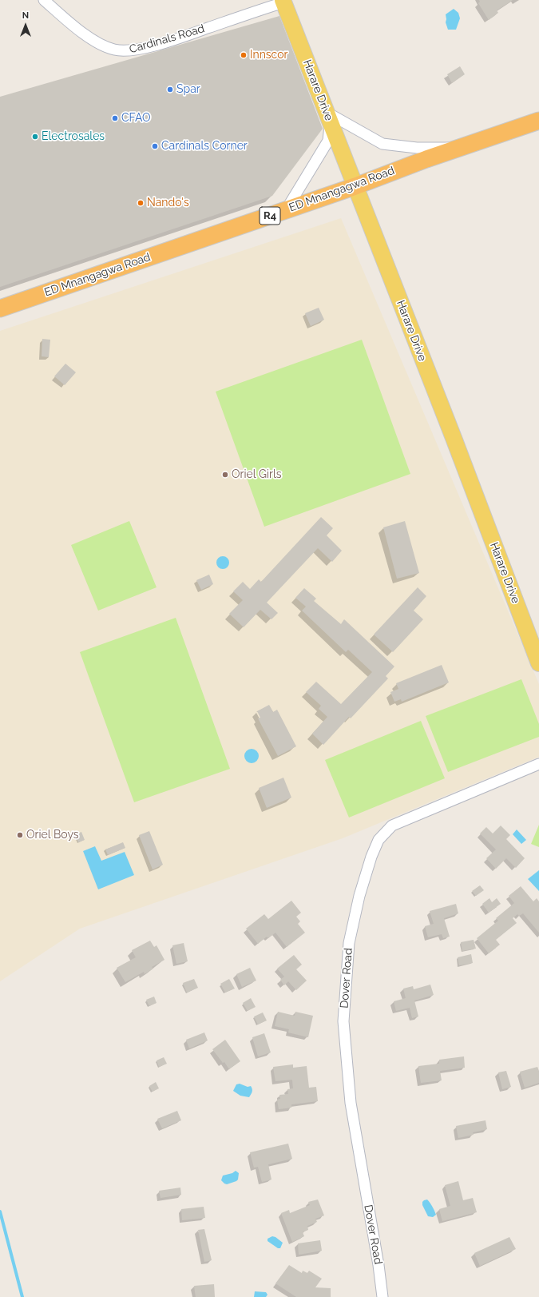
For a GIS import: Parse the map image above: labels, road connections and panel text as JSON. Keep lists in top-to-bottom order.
{
  "streets": {
    "highway": ["ED Mnangagwa Road", "R4"],
    "main road": ["Harare Drive"],
    "street": ["Cardinals Road", "Dover Road"]
  },
  "crossings": [
    ["Cardinals Road", "Harare Drive"],
    ["Harare Drive", "ED Mnangagwa Road"]
  ],
  "places": [
    "Innscor",
    "Spar",
    "CFAO",
    "Electrosales",
    "Cardinals Corner",
    "Nando's",
    "Oriel Girls",
    "Oriel Boys"
  ],
  "north": "top"
}
